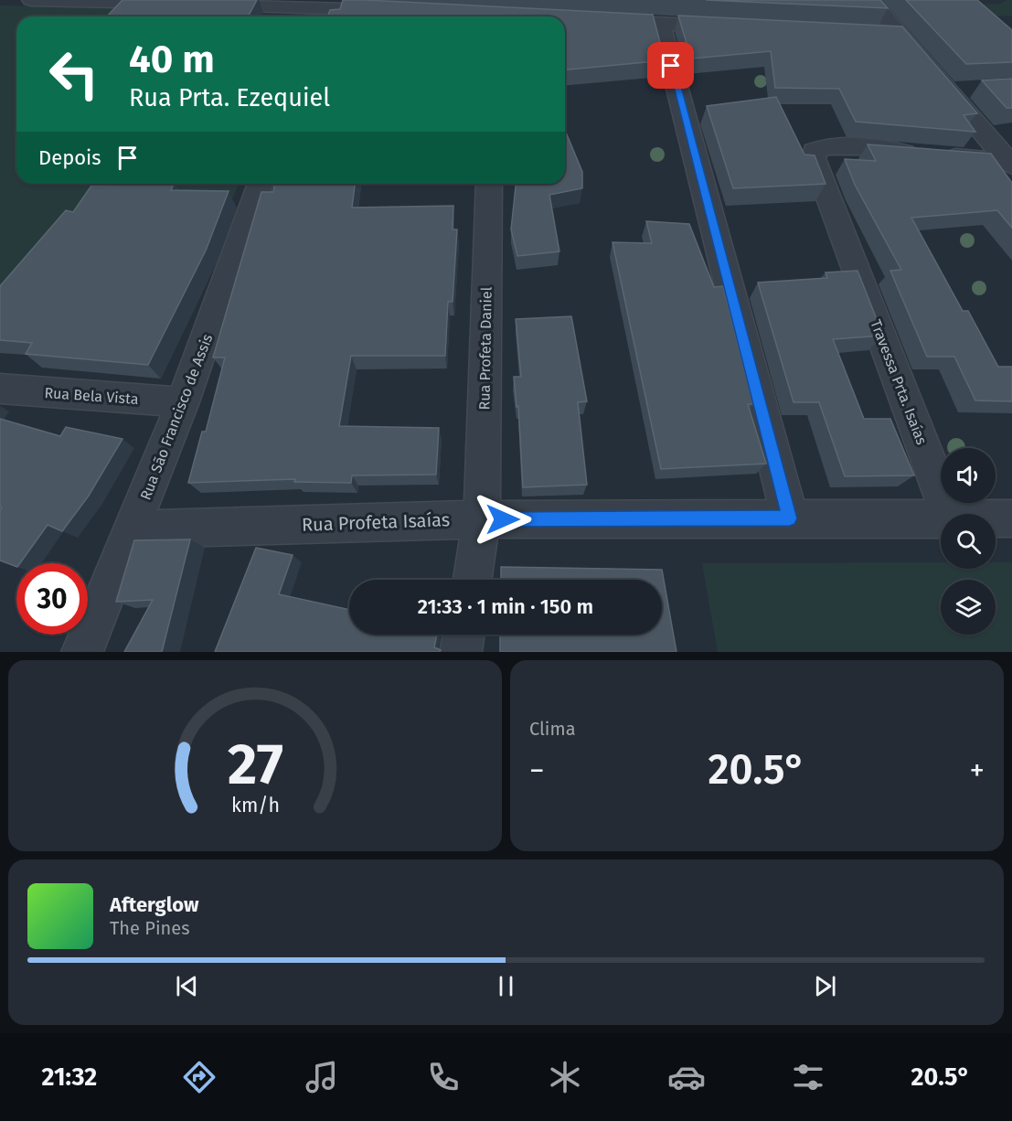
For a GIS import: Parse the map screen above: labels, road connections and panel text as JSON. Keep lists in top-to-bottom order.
{
  "streets": {
    "street": [
      "Rua Profeta Daniel",
      "Travessa Prta. Isaías",
      "Rua Bela Vista",
      "Rua São Francisco de Assis",
      "Rua Profeta Isaías"
    ]
  },
  "crossings": [
    ["Rua Profeta Daniel", "Rua Profeta Isaías"],
    ["Rua Bela Vista", "Rua São Francisco de Assis"],
    ["Rua São Francisco de Assis", "Rua Profeta Isaías"]
  ],
  "page": {
    "turn": ["40 m", "Rua Prta. Ezequiel"],
    "then": "Depois",
    "limit": "30",
    "trip": "21:33 · 1 min · 150 m",
    "tile": "Clima",
    "heat": ["−", "20.5°", "+"],
    "song": ["Afterglow", "The Pines"],
    "tabs": ["21:32", "20.5°"],
    "gauge": ["27", "km/h"]
  }
}
